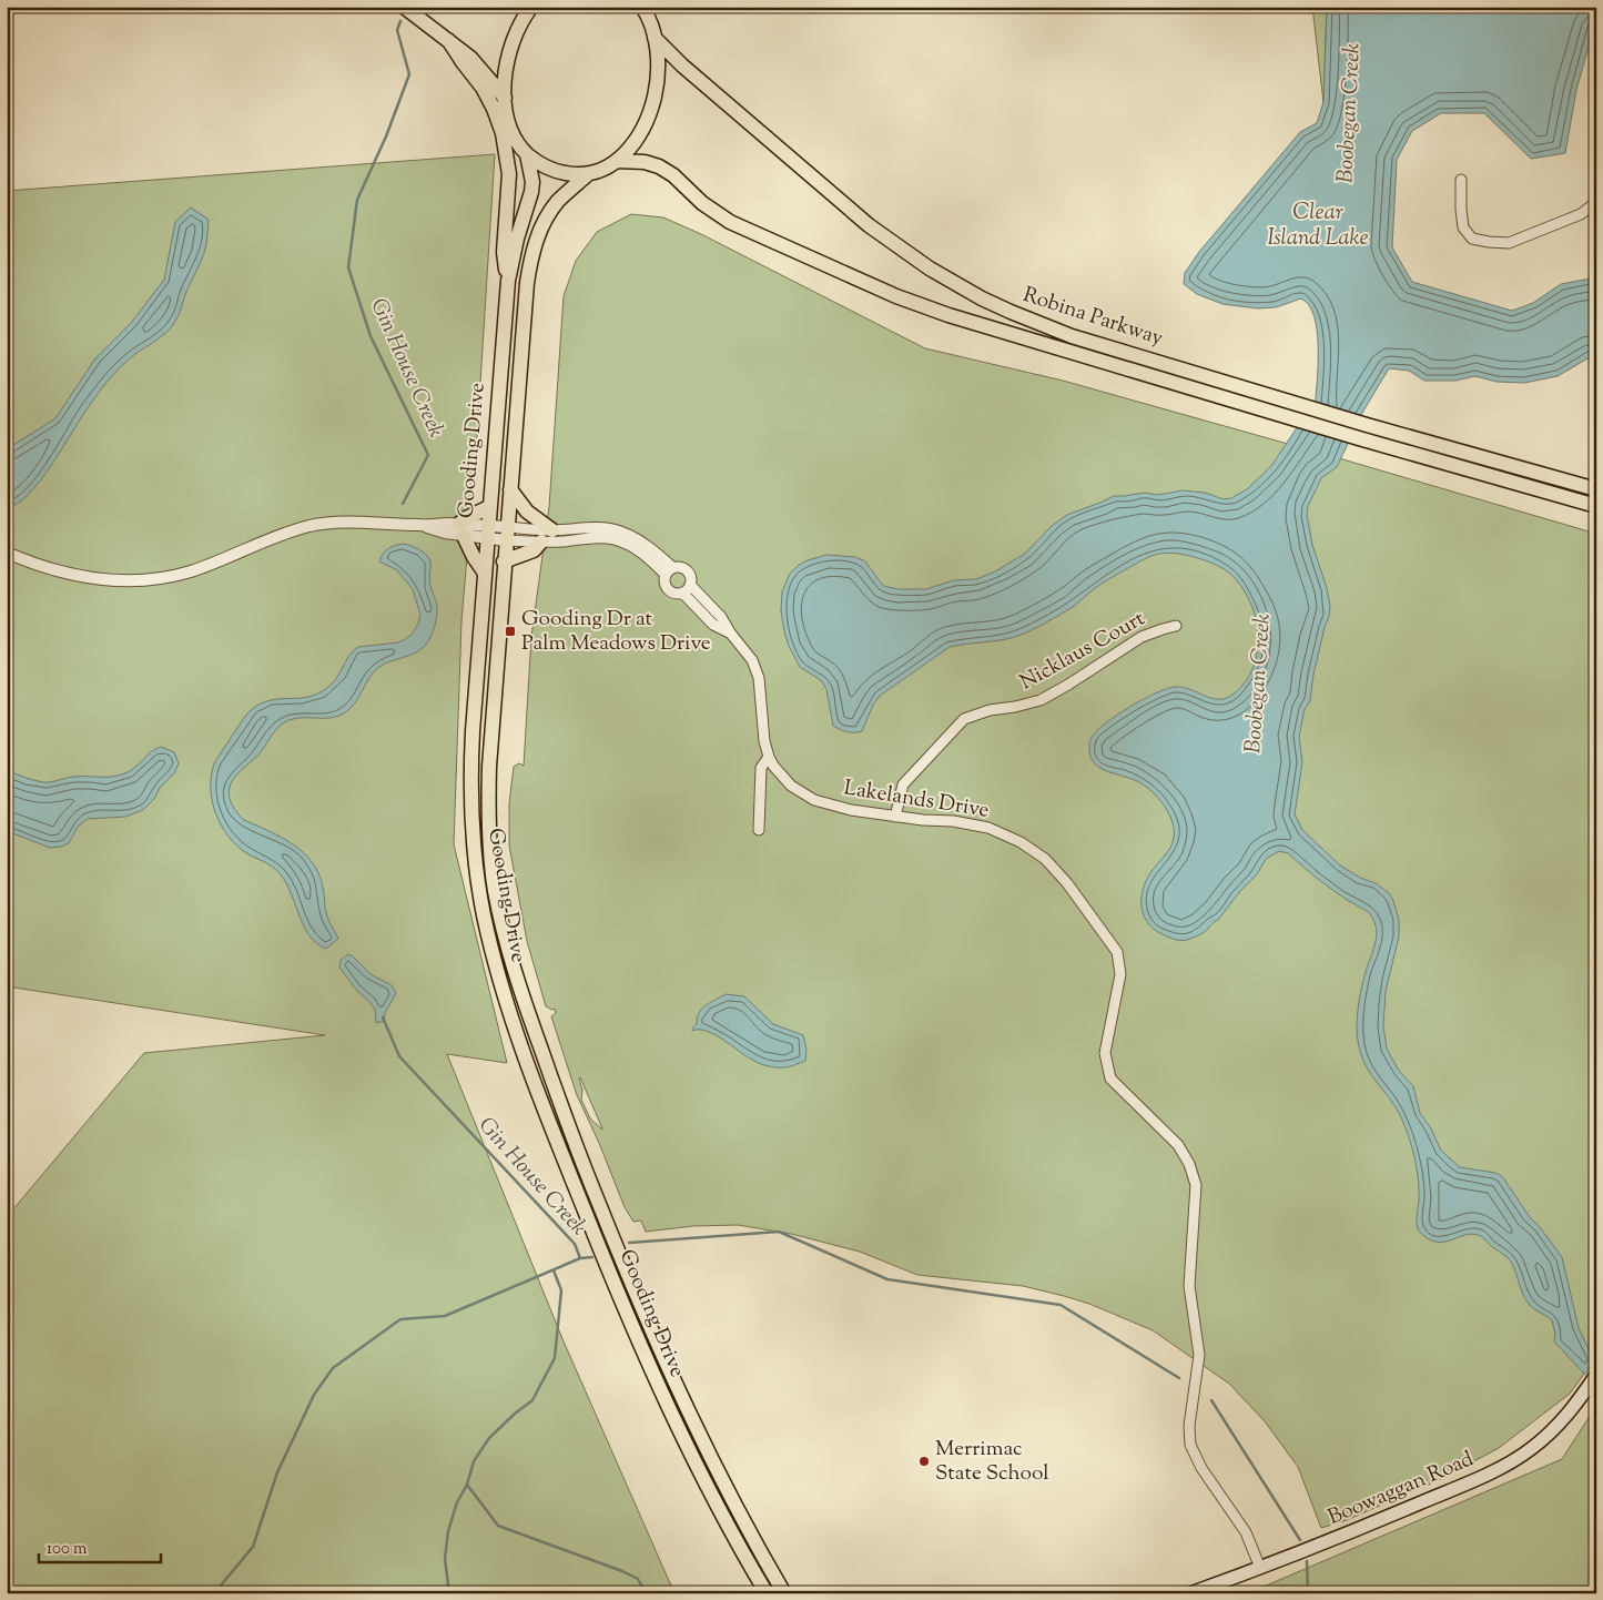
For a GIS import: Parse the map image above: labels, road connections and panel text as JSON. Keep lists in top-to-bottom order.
{
  "streets": {
    "main road": ["Robina Parkway", "Gooding Drive", "Boowaggan Road"],
    "street": ["Nicklaus Court", "Lakelands Drive"]
  },
  "crossings": [
    ["Nicklaus Court", "Lakelands Drive"],
    ["Lakelands Drive", "Boowaggan Road"]
  ],
  "water": ["Boobegan Creek", "Clear Island Lake", "Gin House Creek"],
  "places": {
    "transit": ["Gooding Dr at Palm Meadows Drive"],
    "other": ["Merrimac State School"]
  },
  "scale_bar": "100 m"
}
